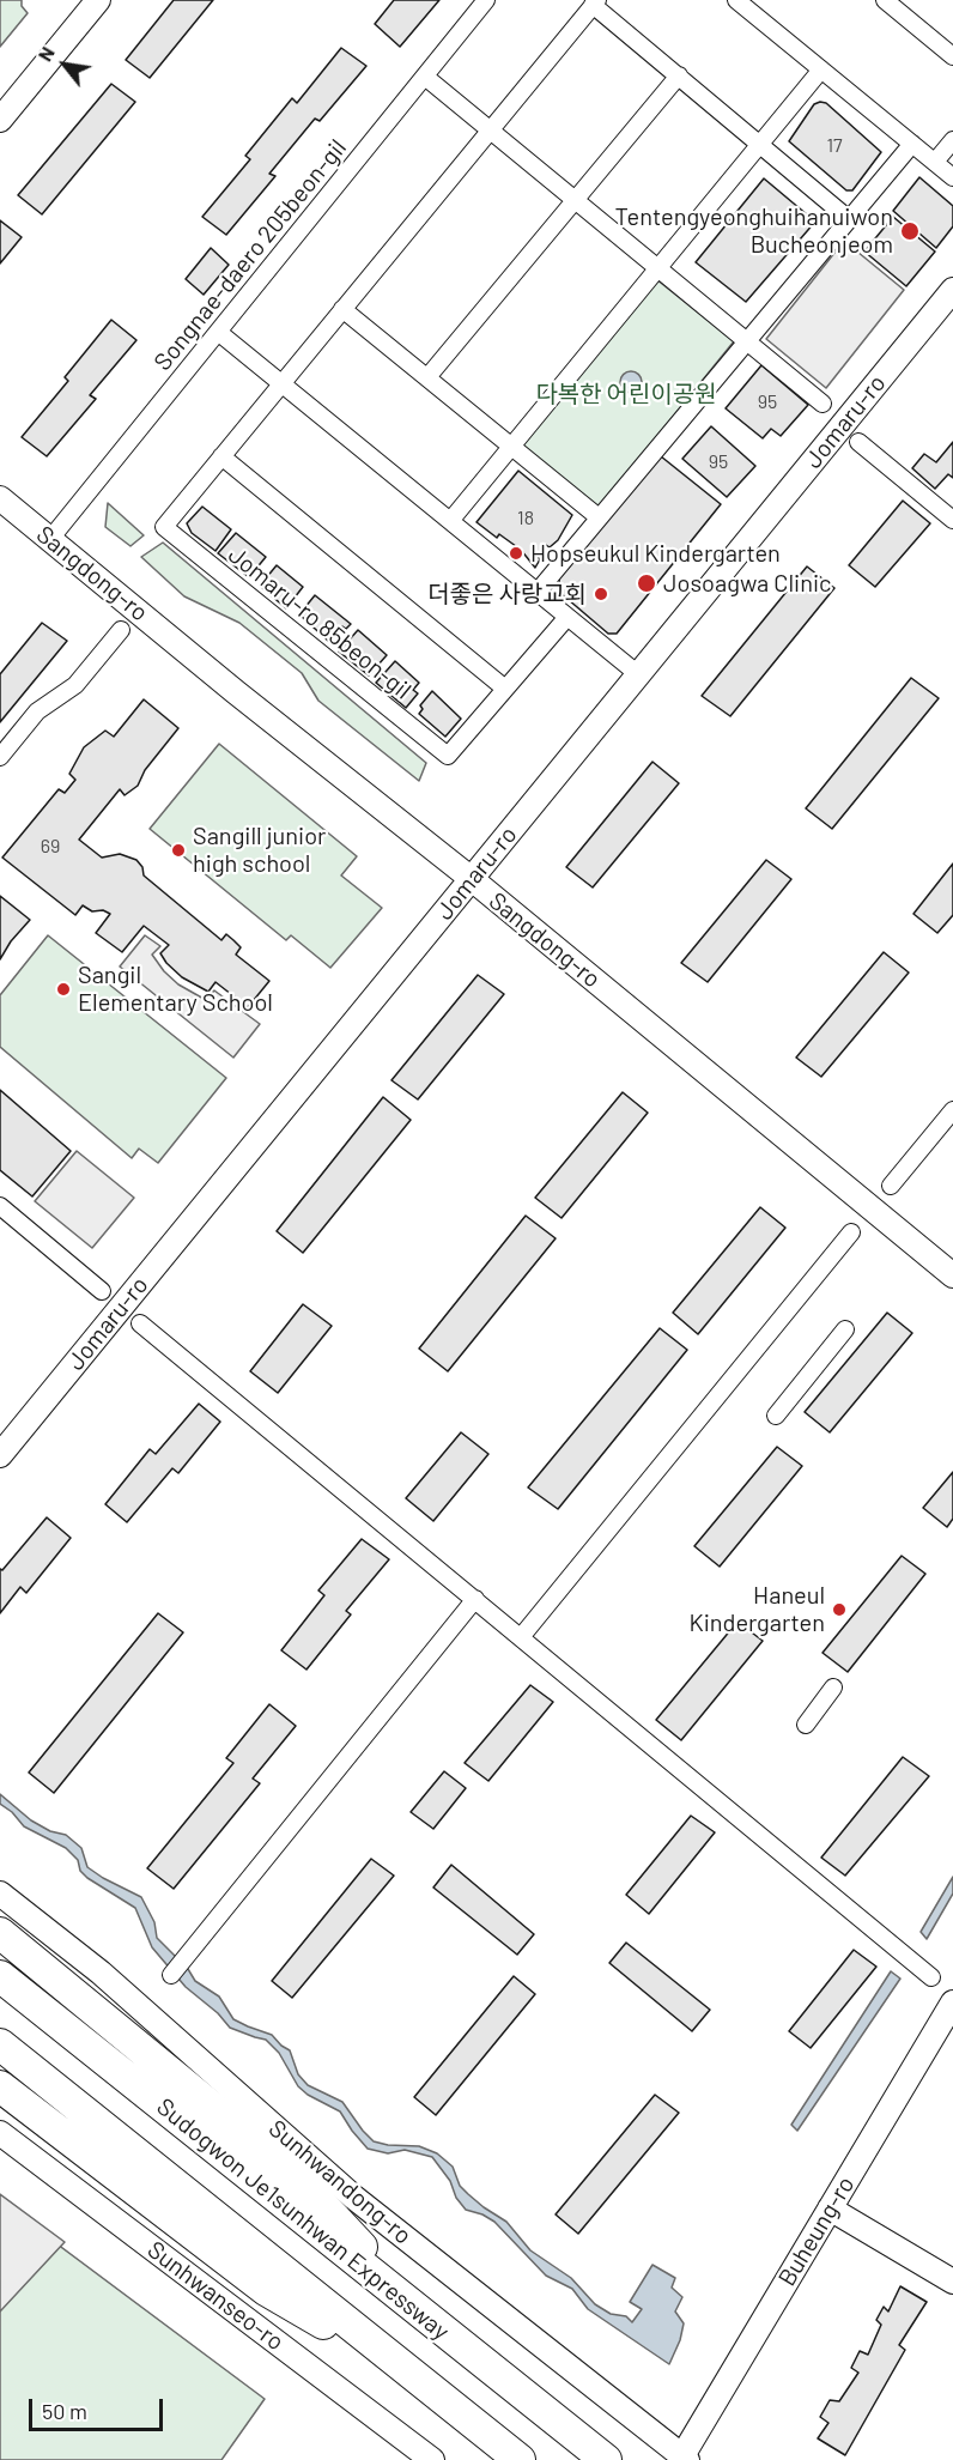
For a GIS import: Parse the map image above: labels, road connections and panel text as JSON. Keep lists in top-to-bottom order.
{
  "streets": {
    "highway": ["Sudogwon Je1sunhwan Expressway"],
    "street": [
      "Songnae-daero 205beon-gil",
      "Jomaru-ro",
      "Sangdong-ro",
      "Jomaru-ro 85beon-gil",
      "Sunhwandong-ro",
      "Buheung-ro",
      "Sunhwanseo-ro"
    ]
  },
  "crossings": [
    ["Songnae-daero 205beon-gil", "Sangdong-ro"],
    ["Jomaru-ro", "Sangdong-ro"],
    ["Sunhwandong-ro", "Buheung-ro"]
  ],
  "parks": ["다복한 어린이공원"],
  "places": [
    "Tentengyeonghuihanuiwon Bucheonjeom",
    "Hopseukul Kindergarten",
    "Josoagwa Clinic",
    "더좋은 사랑교회",
    "Sangill junior high school",
    "Sangil Elementary School",
    "Haneul Kindergarten"
  ],
  "house_numbers": [
    "17",
    "95",
    "95",
    "18",
    "69"
  ],
  "scale_bar": "50 m",
  "north": "top left"
}
